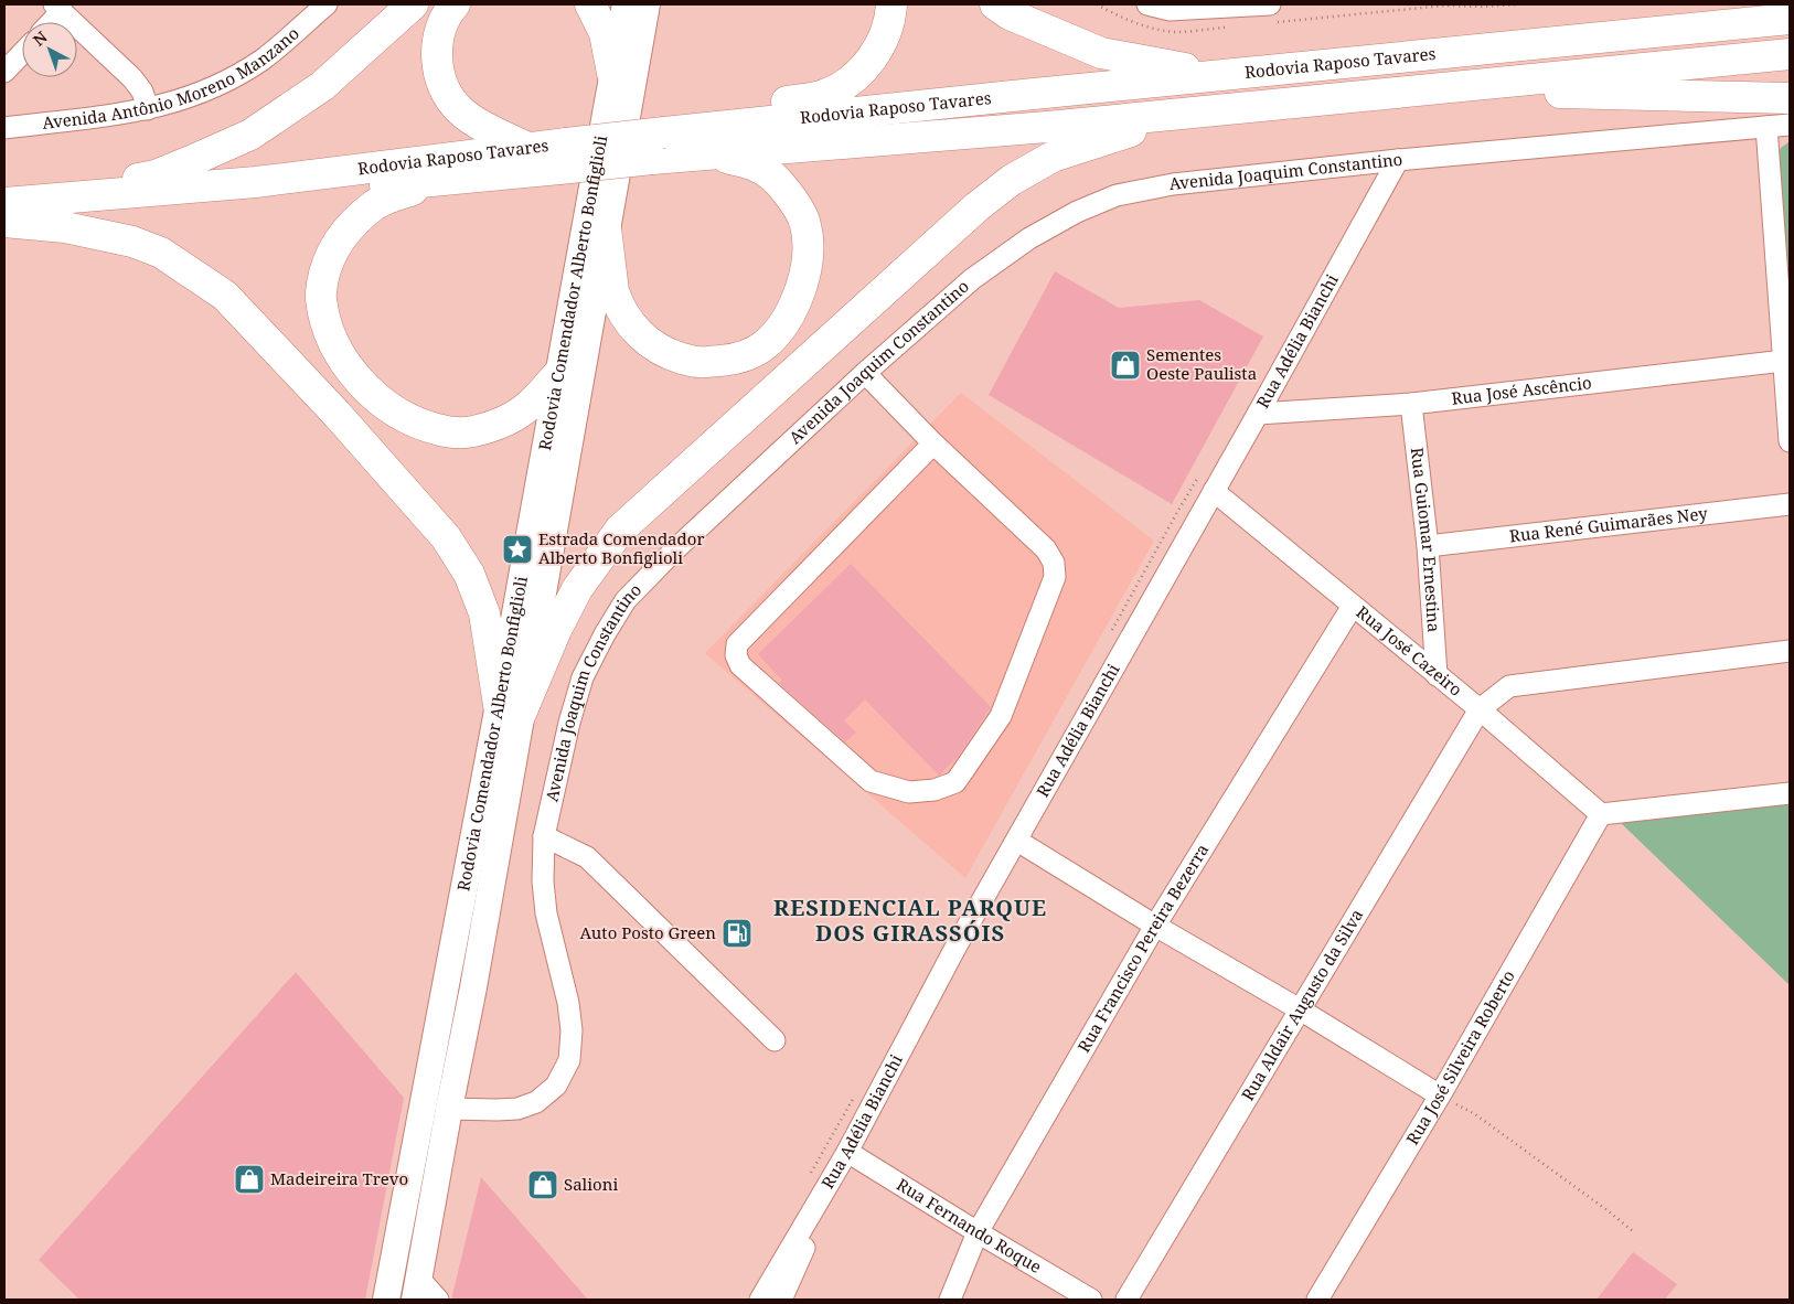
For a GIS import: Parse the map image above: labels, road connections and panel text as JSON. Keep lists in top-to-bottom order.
{
  "streets": {
    "highway": ["Rodovia Raposo Tavares"],
    "main road": ["Rodovia Comendador Alberto Bonfiglioli"],
    "street": [
      "Avenida Antônio Moreno Manzano",
      "Avenida Joaquim Constantino",
      "Rua Adélia Bianchi",
      "Rua José Ascêncio",
      "Rua René Guimarães Ney",
      "Rua Guiomar Ernestina",
      "Rua José Cazeiro",
      "Rua Francisco Pereira Bezerra",
      "Rua Aldair Augusto da Silva",
      "Rua José Silveira Roberto",
      "Rua Fernando Roque"
    ]
  },
  "crossings": [
    ["Avenida Joaquim Constantino", "Rodovia Comendador Alberto Bonfiglioli"],
    ["Avenida Joaquim Constantino", "Rua Adélia Bianchi"],
    ["Rua Adélia Bianchi", "Rua José Ascêncio"],
    ["Rua Adélia Bianchi", "Rua José Cazeiro"],
    ["Rua Adélia Bianchi", "Rua Fernando Roque"],
    ["Rua José Ascêncio", "Rua Guiomar Ernestina"],
    ["Rua René Guimarães Ney", "Rua Guiomar Ernestina"],
    ["Rua Guiomar Ernestina", "Rua José Cazeiro"],
    ["Rua José Cazeiro", "Rua Francisco Pereira Bezerra"],
    ["Rua José Cazeiro", "Rua Aldair Augusto da Silva"],
    ["Rua José Cazeiro", "Rua José Silveira Roberto"],
    ["Rua Francisco Pereira Bezerra", "Rua Fernando Roque"]
  ],
  "districts": ["RESIDENCIAL PARQUE DOS GIRASSÓIS"],
  "places": {
    "shop": ["Sementes Oeste Paulista", "Madeireira Trevo", "Salioni"],
    "place": ["Estrada Comendador Alberto Bonfiglioli"],
    "fuel station": ["Auto Posto Green"]
  },
  "north": "top left"
}
